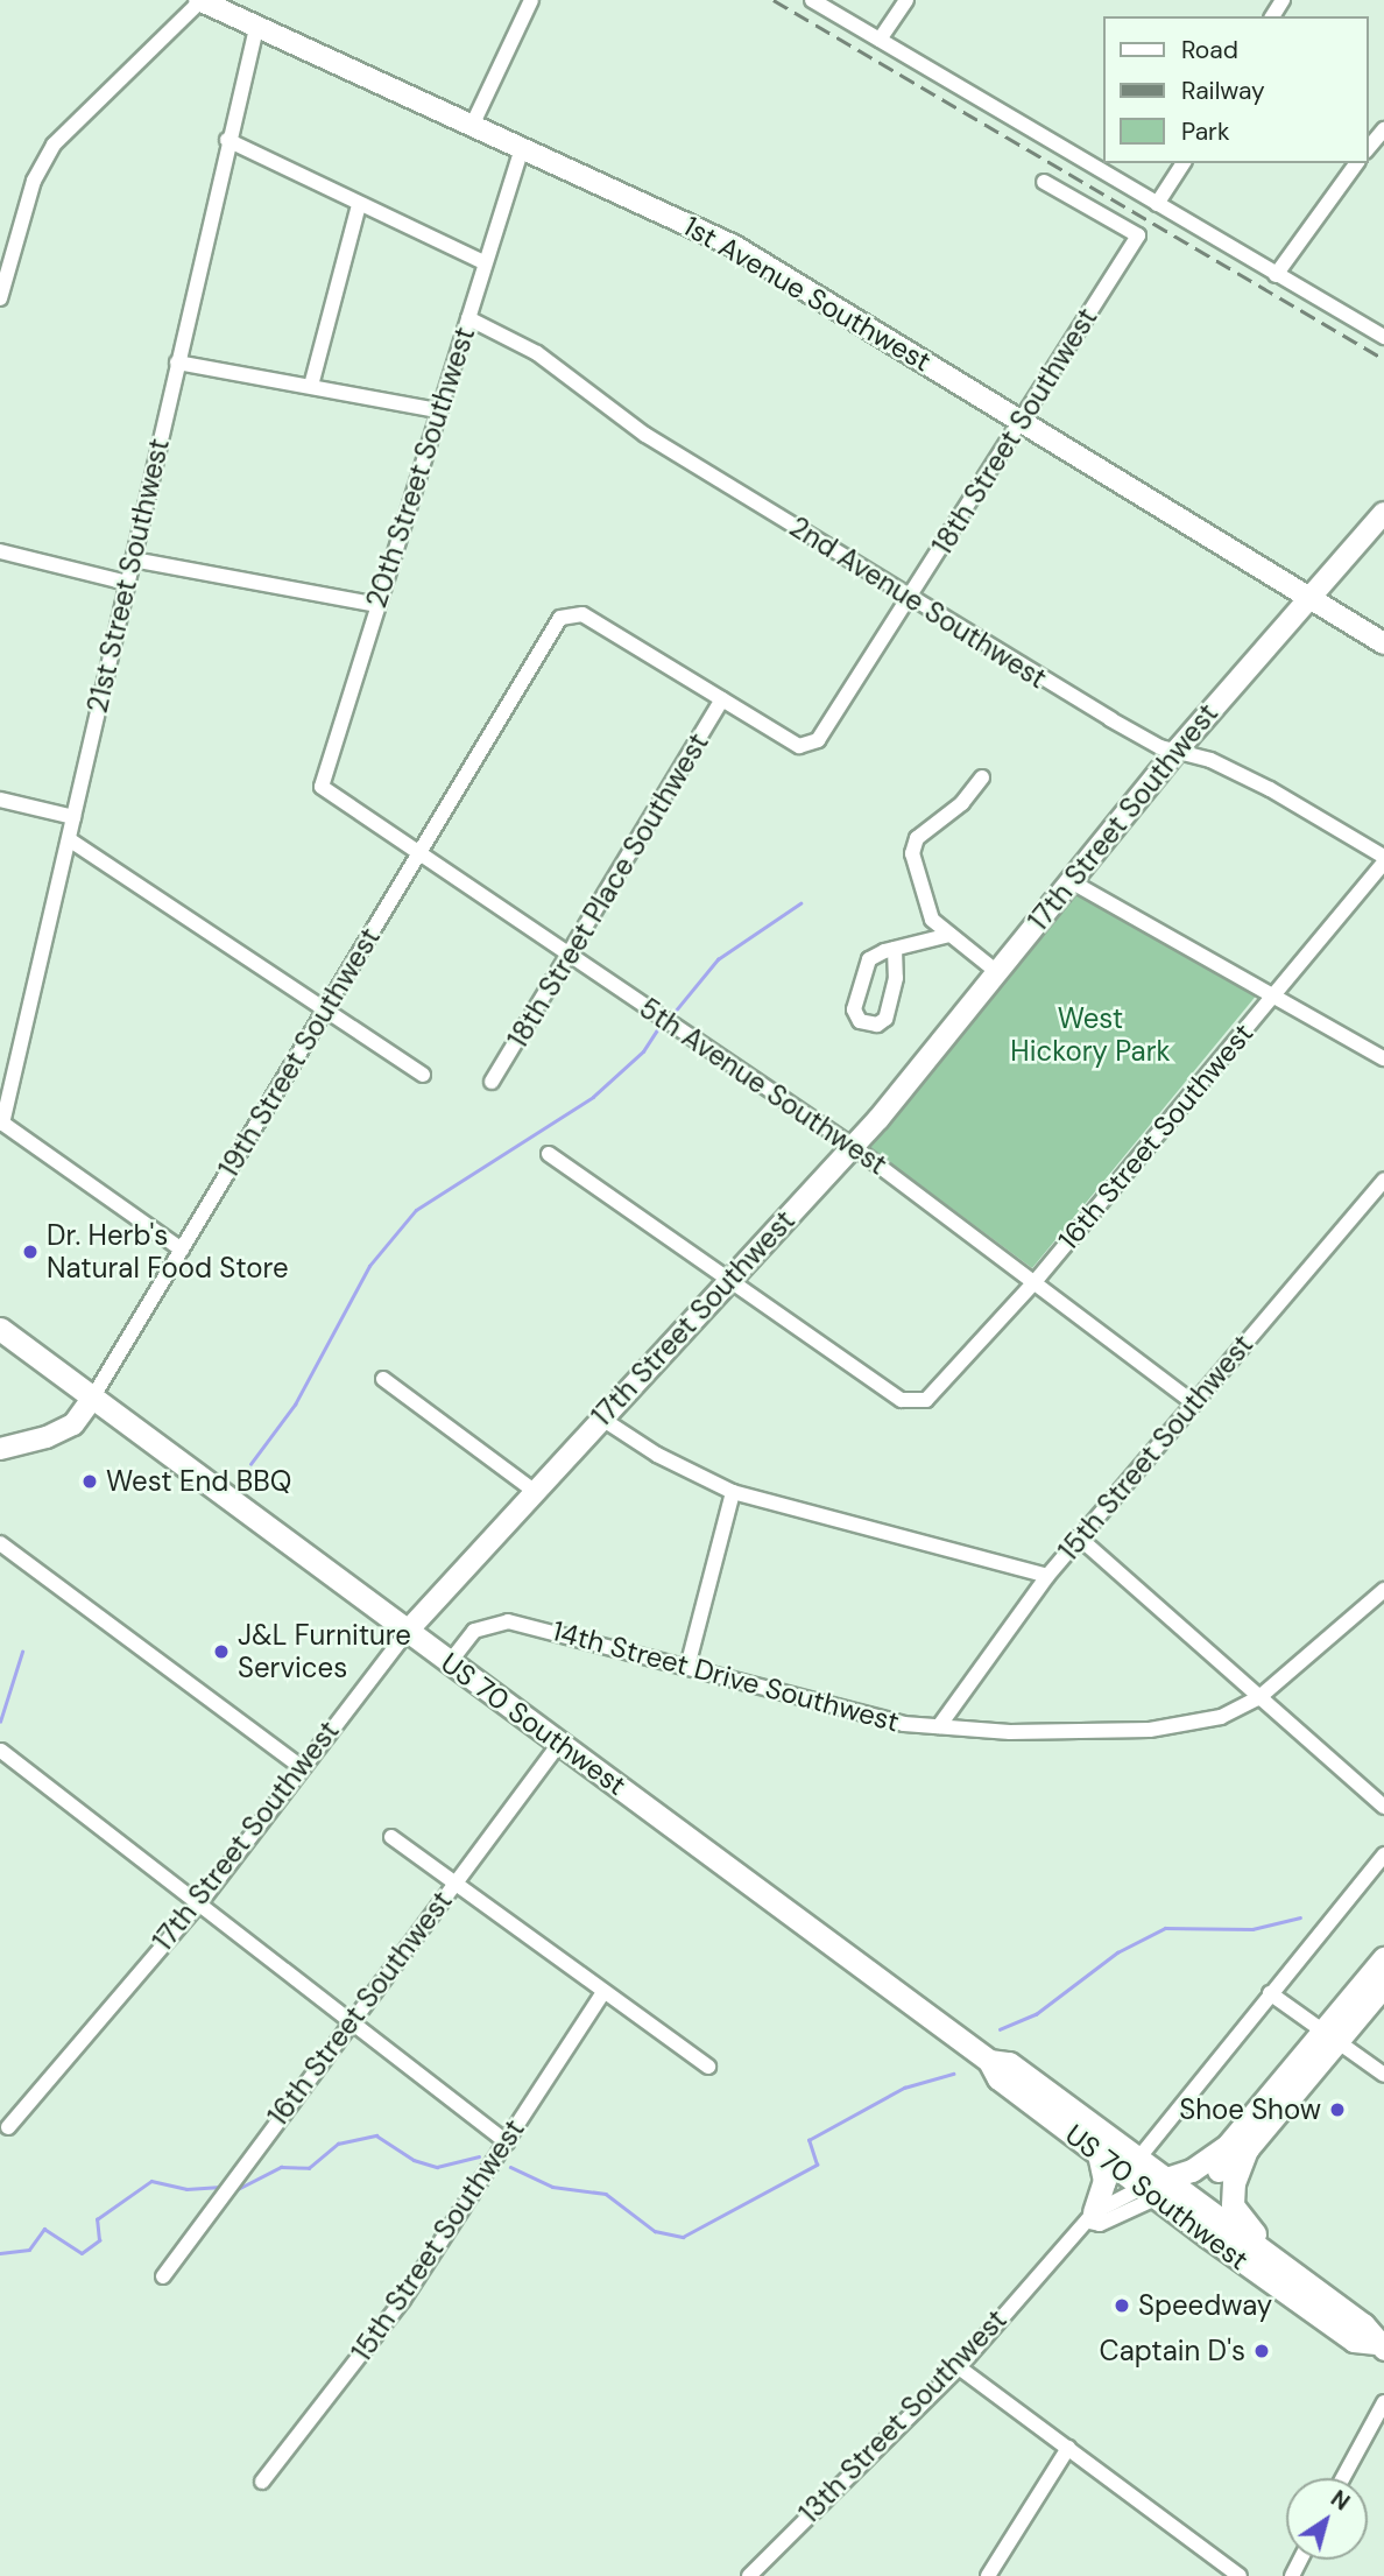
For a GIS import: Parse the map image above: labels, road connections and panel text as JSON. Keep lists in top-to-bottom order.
{
  "streets": {
    "main road": ["US 70 Southwest", "13th Street Southwest"],
    "street": [
      "1st Avenue Southwest",
      "18th Street Southwest",
      "20th Street Southwest",
      "21st Street Southwest",
      "2nd Avenue Southwest",
      "17th Street Southwest",
      "18th Street Place Southwest",
      "19th Street Southwest",
      "5th Avenue Southwest",
      "16th Street Southwest",
      "15th Street Southwest",
      "14th Street Drive Southwest"
    ]
  },
  "crossings": [
    ["1st Avenue Southwest", "18th Street Southwest"],
    ["1st Avenue Southwest", "20th Street Southwest"],
    ["1st Avenue Southwest", "21st Street Southwest"],
    ["1st Avenue Southwest", "17th Street Southwest"],
    ["18th Street Southwest", "2nd Avenue Southwest"],
    ["18th Street Southwest", "18th Street Place Southwest"],
    ["18th Street Southwest", "19th Street Southwest"],
    ["20th Street Southwest", "2nd Avenue Southwest"],
    ["20th Street Southwest", "5th Avenue Southwest"],
    ["2nd Avenue Southwest", "17th Street Southwest"],
    ["2nd Avenue Southwest", "16th Street Southwest"],
    ["17th Street Southwest", "5th Avenue Southwest"],
    ["17th Street Southwest", "16th Street Southwest"],
    ["17th Street Southwest", "US 70 Southwest"],
    ["18th Street Place Southwest", "19th Street Southwest"],
    ["18th Street Place Southwest", "5th Avenue Southwest"],
    ["19th Street Southwest", "5th Avenue Southwest"],
    ["19th Street Southwest", "US 70 Southwest"],
    ["5th Avenue Southwest", "16th Street Southwest"],
    ["5th Avenue Southwest", "15th Street Southwest"],
    ["16th Street Southwest", "US 70 Southwest"],
    ["15th Street Southwest", "14th Street Drive Southwest"],
    ["14th Street Drive Southwest", "US 70 Southwest"],
    ["US 70 Southwest", "13th Street Southwest"]
  ],
  "parks": ["West Hickory Park"],
  "places": [
    "Dr. Herb's Natural Food Store",
    "West End BBQ",
    "J&L Furniture Services",
    "Shoe Show",
    "Speedway",
    "Captain D's"
  ],
  "legend": ["Road", "Railway", "Park"],
  "north": "top right"
}
